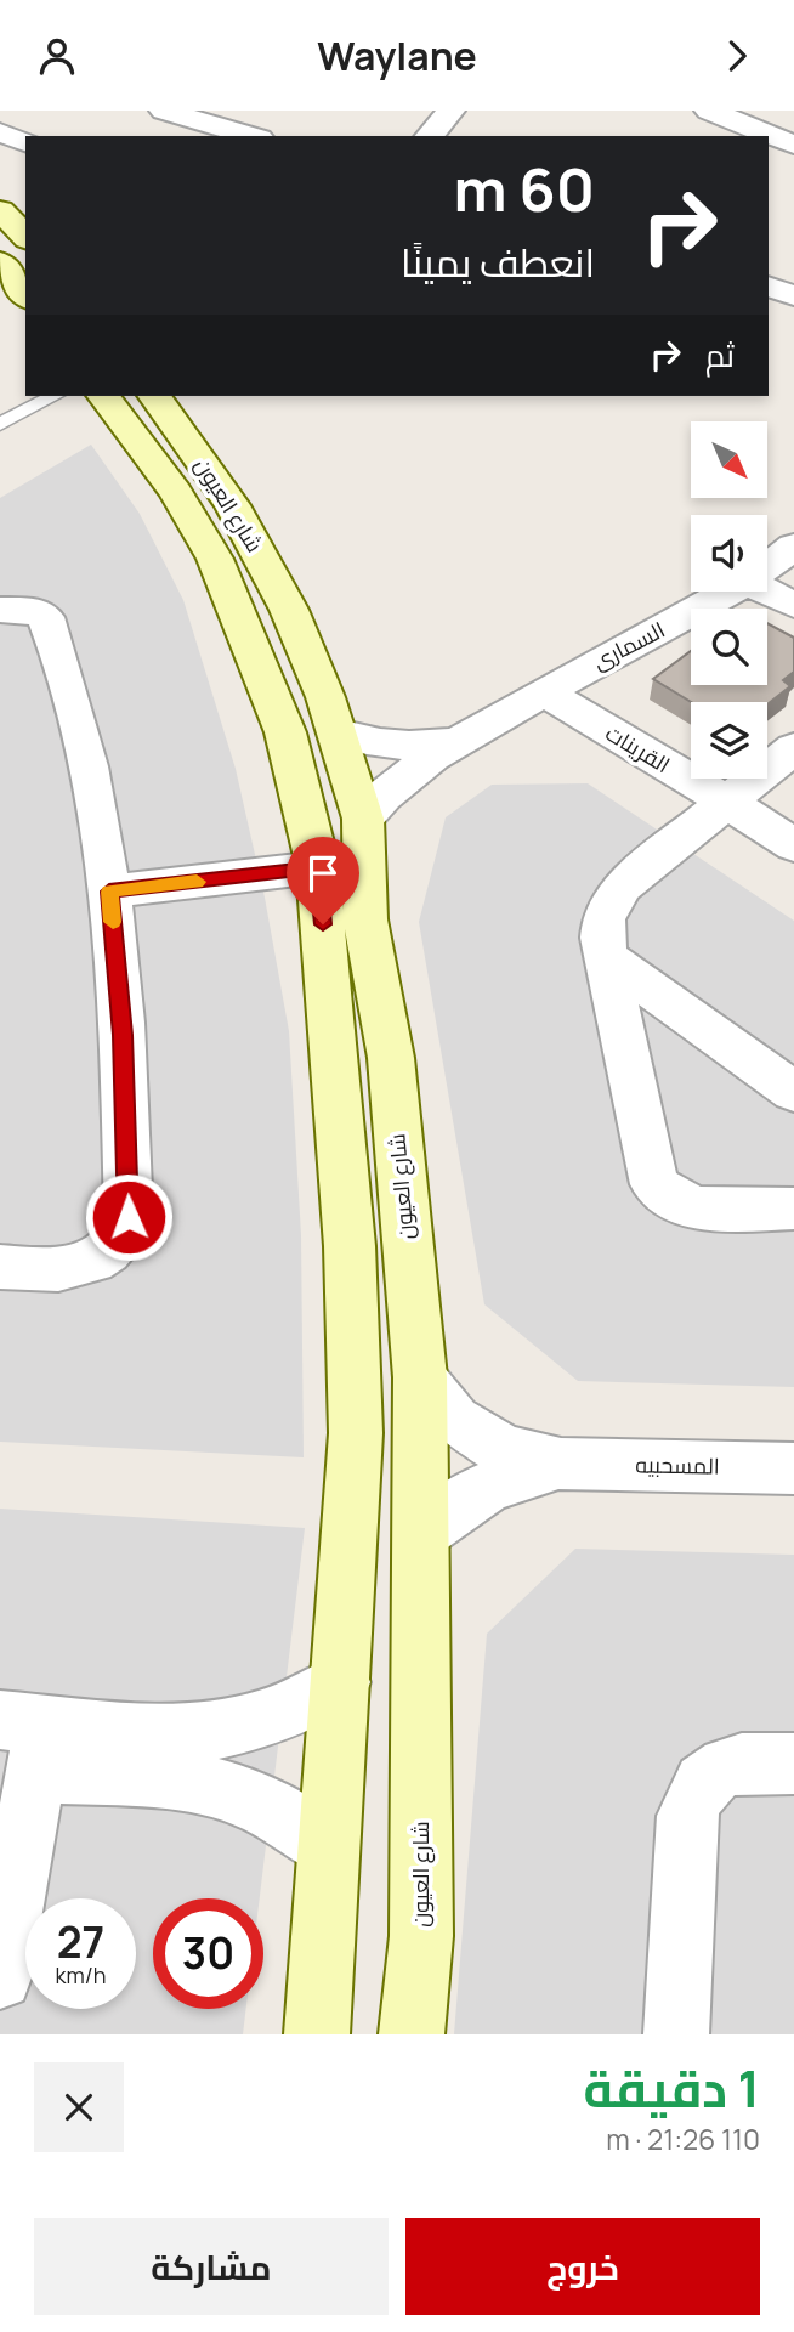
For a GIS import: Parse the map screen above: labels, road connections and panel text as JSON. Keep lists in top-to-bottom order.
{
  "streets": {
    "street": [
      "شارع العيون",
      "السمارى",
      "القرينات",
      "المسحبيه"
    ]
  },
  "crossings": [
    ["شارع العيون", "السمارى"],
    ["شارع العيون", "المسحبيه"],
    ["السمارى", "القرينات"]
  ],
  "north": "bottom right",
  "page": {
    "header": "Waylane",
    "turn": ["60 m", "انعطف يمينًا"],
    "then": "ثم",
    "speed": "27 km/h",
    "limit": "30",
    "heading": ["1 دقيقة", "110 m · 21:26"],
    "buttons": ["خروج", "مشاركة"]
  }
}
